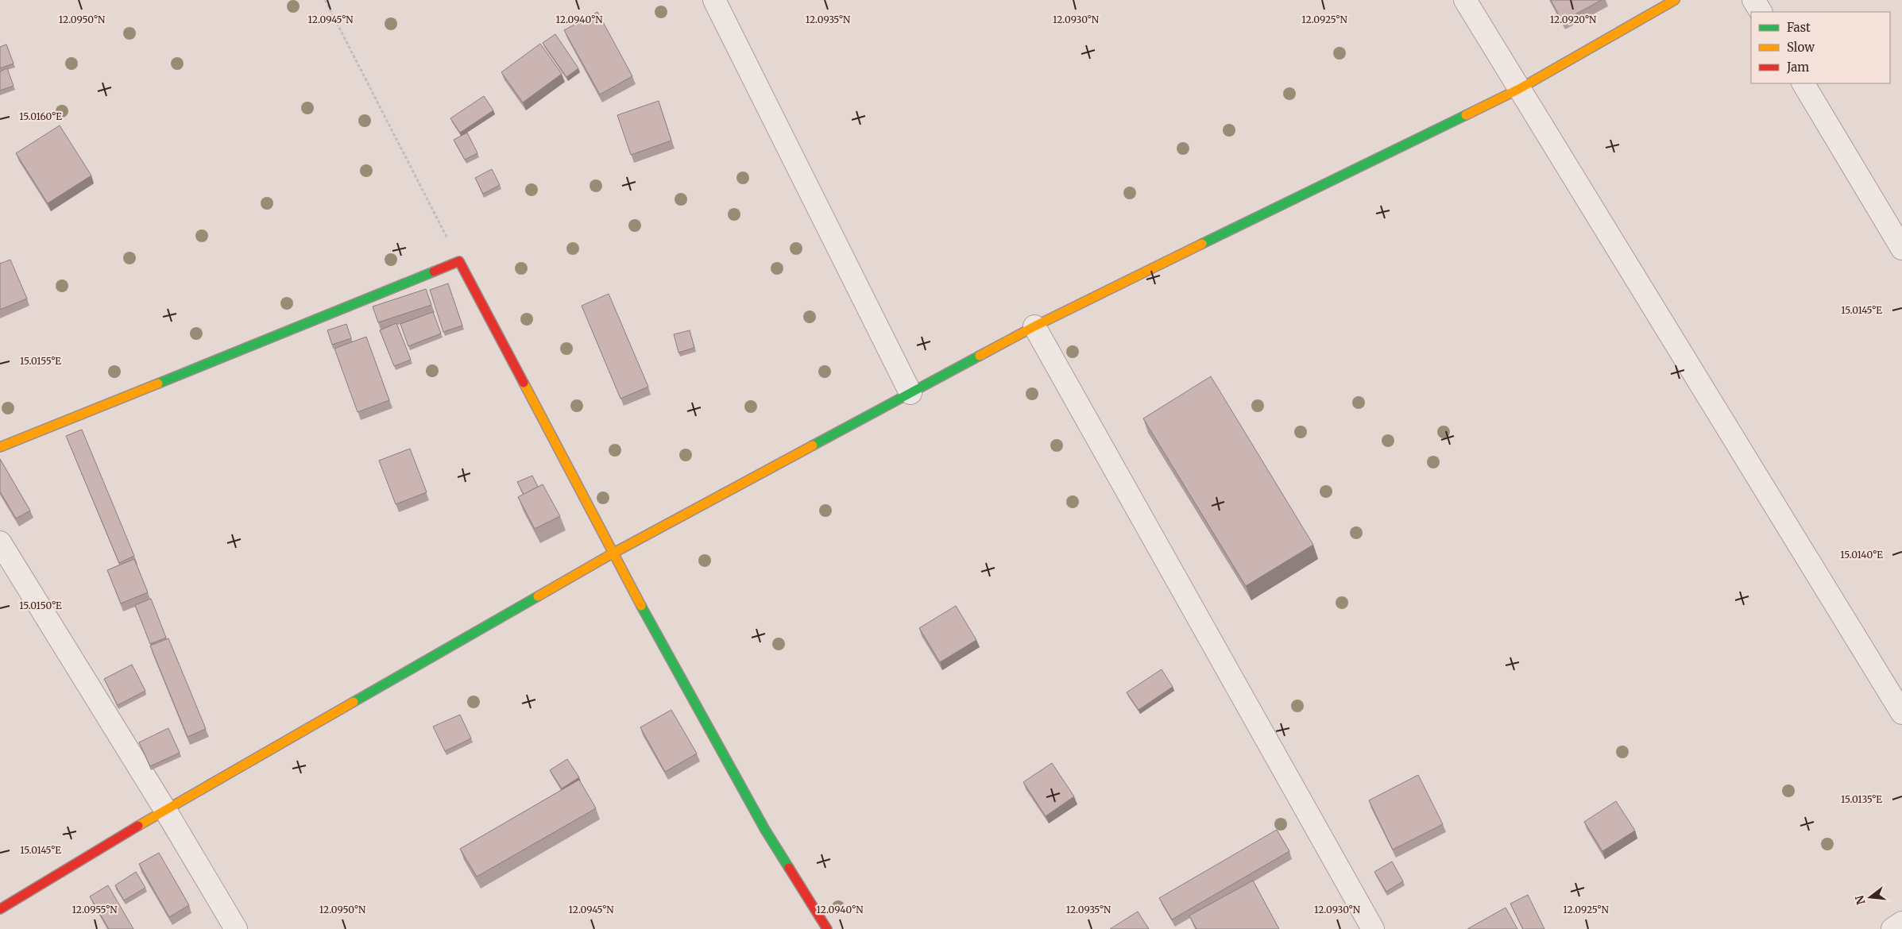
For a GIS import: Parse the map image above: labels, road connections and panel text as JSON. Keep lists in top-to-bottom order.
{
  "legend": ["Fast", "Slow", "Jam"],
  "north": "left",
  "coordinates": [
    "12.0950°N",
    "12.0945°N",
    "12.0940°N",
    "12.0935°N",
    "12.0930°N",
    "12.0925°N",
    "12.0920°N",
    "15.0160°E",
    "15.0145°E",
    "15.0155°E",
    "15.0140°E",
    "15.0150°E",
    "15.0135°E",
    "12.0955°N"
  ]
}
